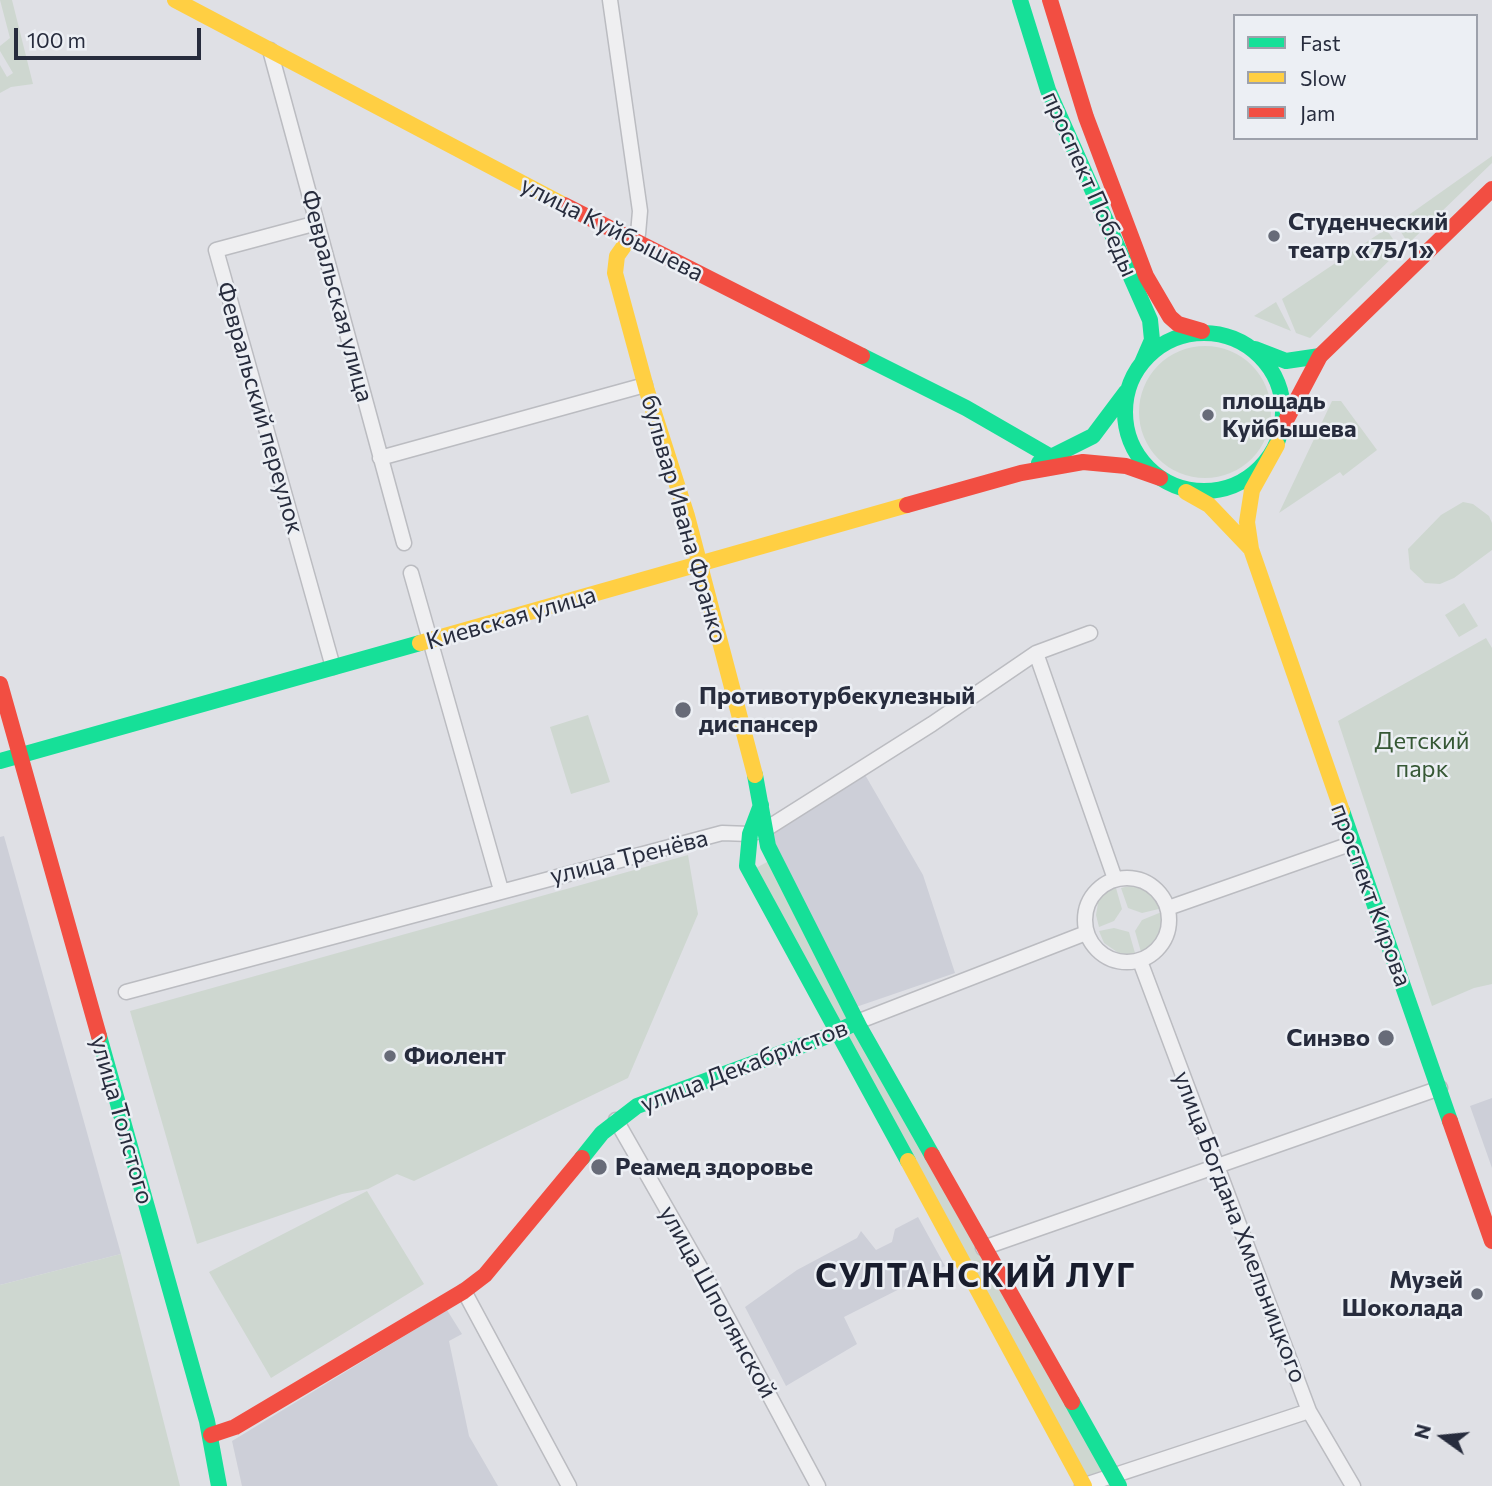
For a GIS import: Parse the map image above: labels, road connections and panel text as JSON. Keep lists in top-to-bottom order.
{
  "streets": {
    "main road": [
      "проспект Победы",
      "улица Куйбышева",
      "бульвар Ивана Франко",
      "Киевская улица",
      "проспект Кирова",
      "улица Декабристов",
      "улица Толстого"
    ],
    "street": [
      "Февральская улица",
      "Февральский переулок",
      "улица Тренёва",
      "улица Богдана Хмельницкого",
      "улица Шполянской"
    ]
  },
  "crossings": [
    ["проспект Победы", "Киевская улица"],
    ["улица Куйбышева", "Февральская улица"],
    ["улица Куйбышева", "бульвар Ивана Франко"],
    ["улица Куйбышева", "Киевская улица"],
    ["Февральская улица", "Февральский переулок"],
    ["Февральский переулок", "Киевская улица"],
    ["бульвар Ивана Франко", "Киевская улица"],
    ["бульвар Ивана Франко", "улица Тренёва"],
    ["бульвар Ивана Франко", "улица Декабристов"],
    ["Киевская улица", "улица Толстого"],
    ["улица Декабристов", "улица Толстого"],
    ["улица Декабристов", "улица Богдана Хмельницкого"],
    ["улица Декабристов", "улица Шполянской"]
  ],
  "districts": ["СУЛТАНСКИЙ ЛУГ"],
  "parks": ["Детский парк"],
  "places": [
    "Студенческий театр «75/1»",
    "площадь Куйбышева",
    "Противотурбекулезный диспансер",
    "Синэво",
    "Фиолент",
    "Реамед здоровье",
    "Музей Шоколада"
  ],
  "legend": ["Fast", "Slow", "Jam"],
  "scale_bar": "100 m",
  "north": "left"
}
